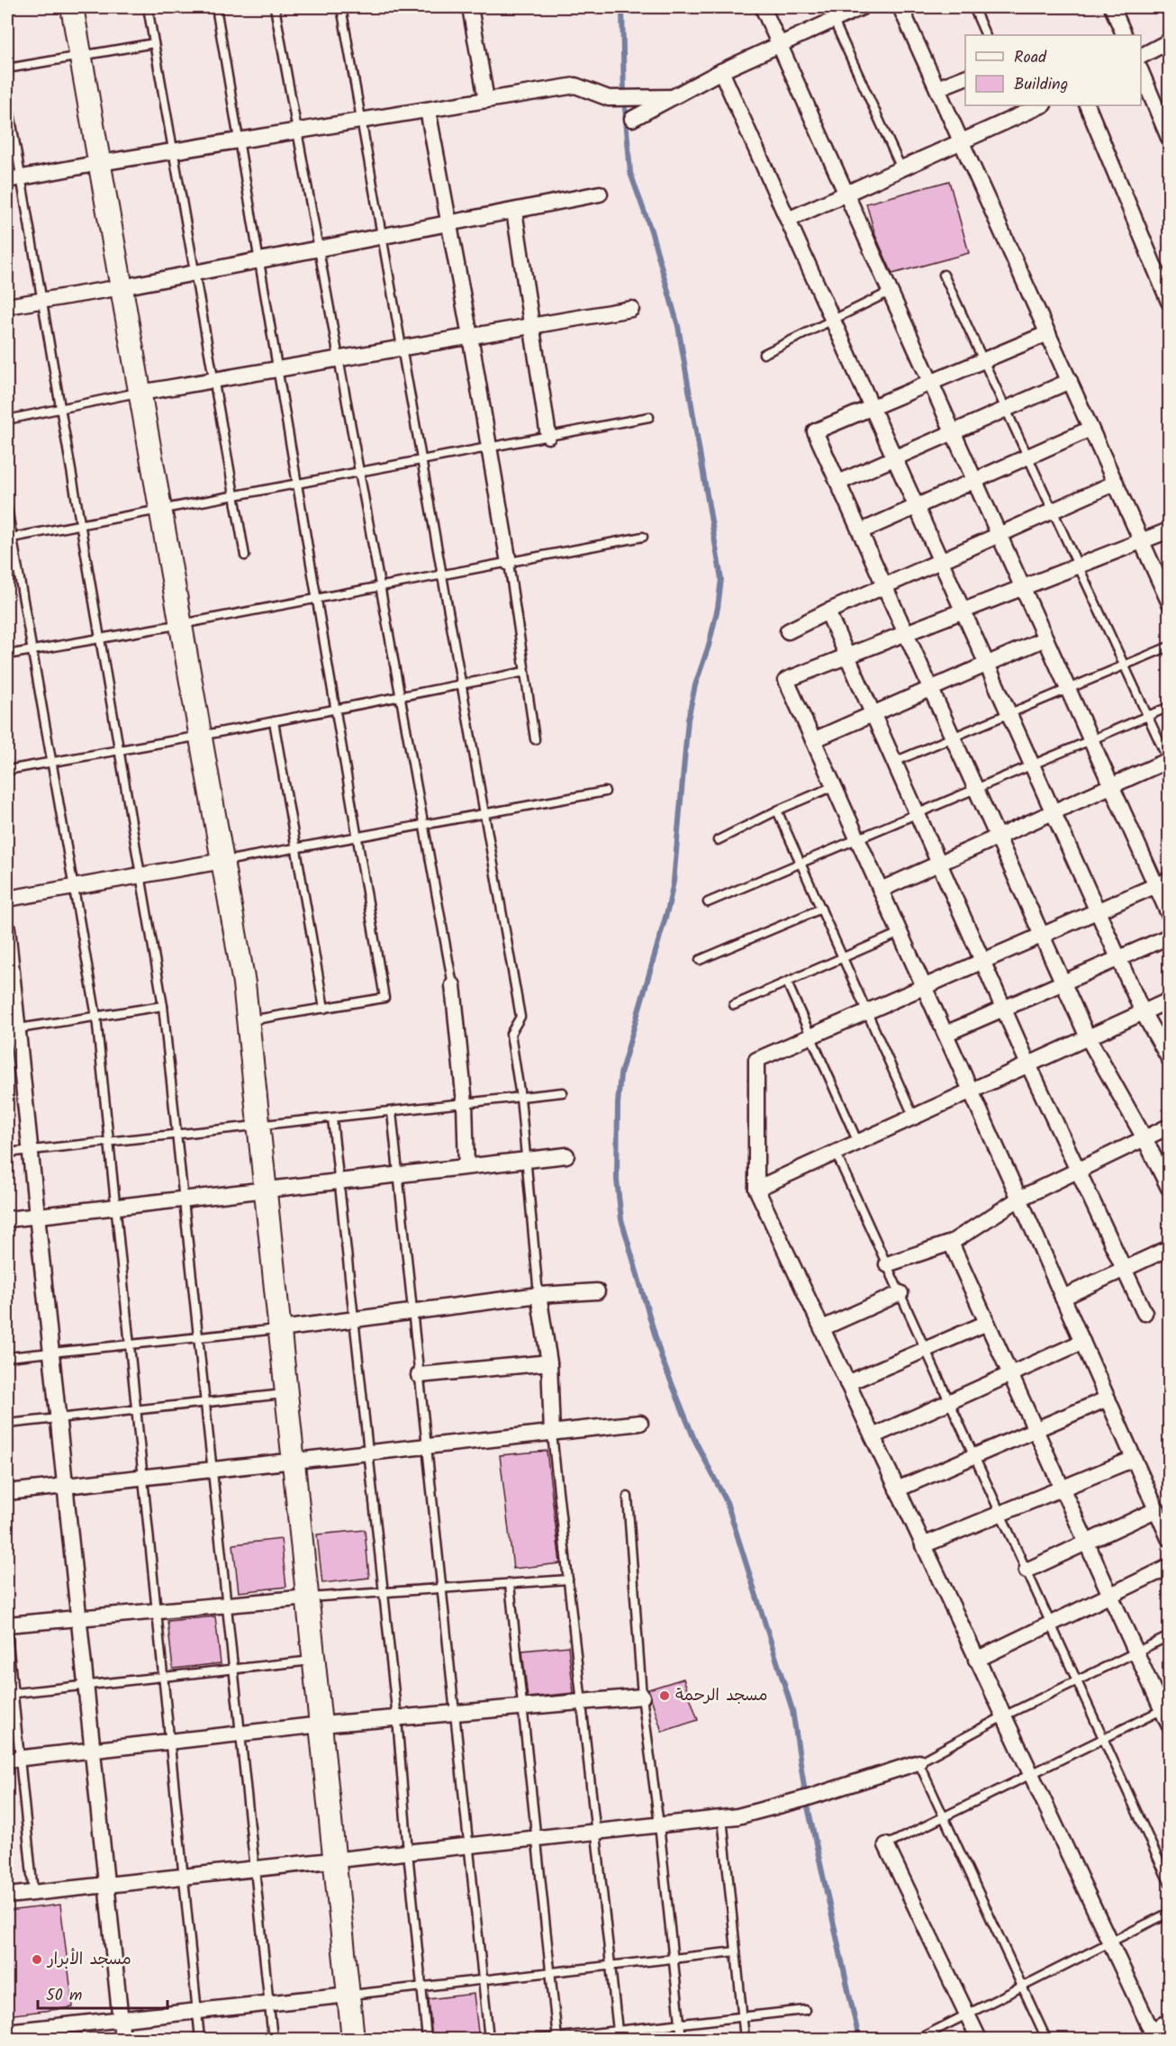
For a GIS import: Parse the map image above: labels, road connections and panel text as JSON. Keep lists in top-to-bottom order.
{
  "places": ["مسجد الرحمة", "مسجد الأبرار"],
  "legend": ["Road", "Building"],
  "scale_bar": "50 m"
}
